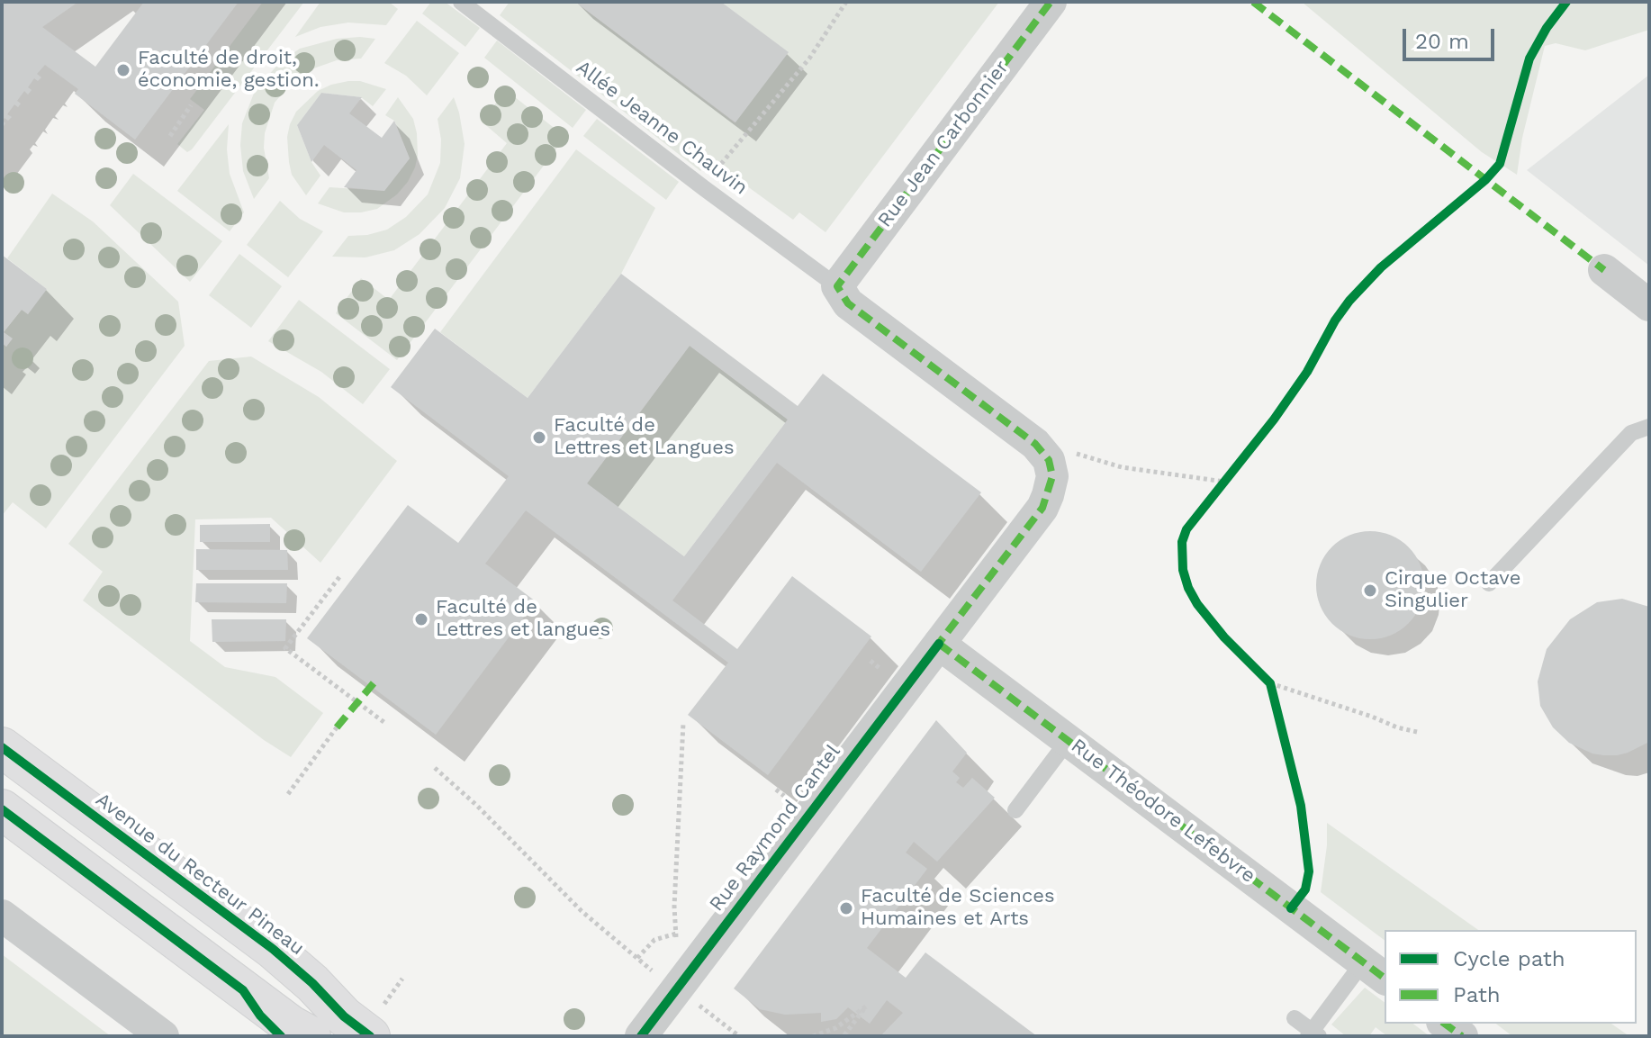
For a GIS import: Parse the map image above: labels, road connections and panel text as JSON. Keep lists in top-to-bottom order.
{
  "streets": {
    "main road": ["Avenue du Recteur Pineau"],
    "street": ["Rue Jean Carbonnier", "Rue Théodore Lefebvre", "Rue Raymond Cantel"],
    "lane": ["Allée Jeanne Chauvin"]
  },
  "crossings": [
    ["Allée Jeanne Chauvin", "Rue Jean Carbonnier"],
    ["Allée Jeanne Chauvin", "Rue Raymond Cantel"],
    ["Rue Jean Carbonnier", "Rue Raymond Cantel"],
    ["Rue Théodore Lefebvre", "Rue Raymond Cantel"]
  ],
  "places": [
    "Faculté de droit, économie, gestion.",
    "Faculté de Lettres et Langues",
    "Cirque Octave Singulier",
    "Faculté de Lettres et langues",
    "Faculté de Sciences Humaines et Arts"
  ],
  "legend": ["Cycle path", "Path"],
  "scale_bar": "20 m"
}
